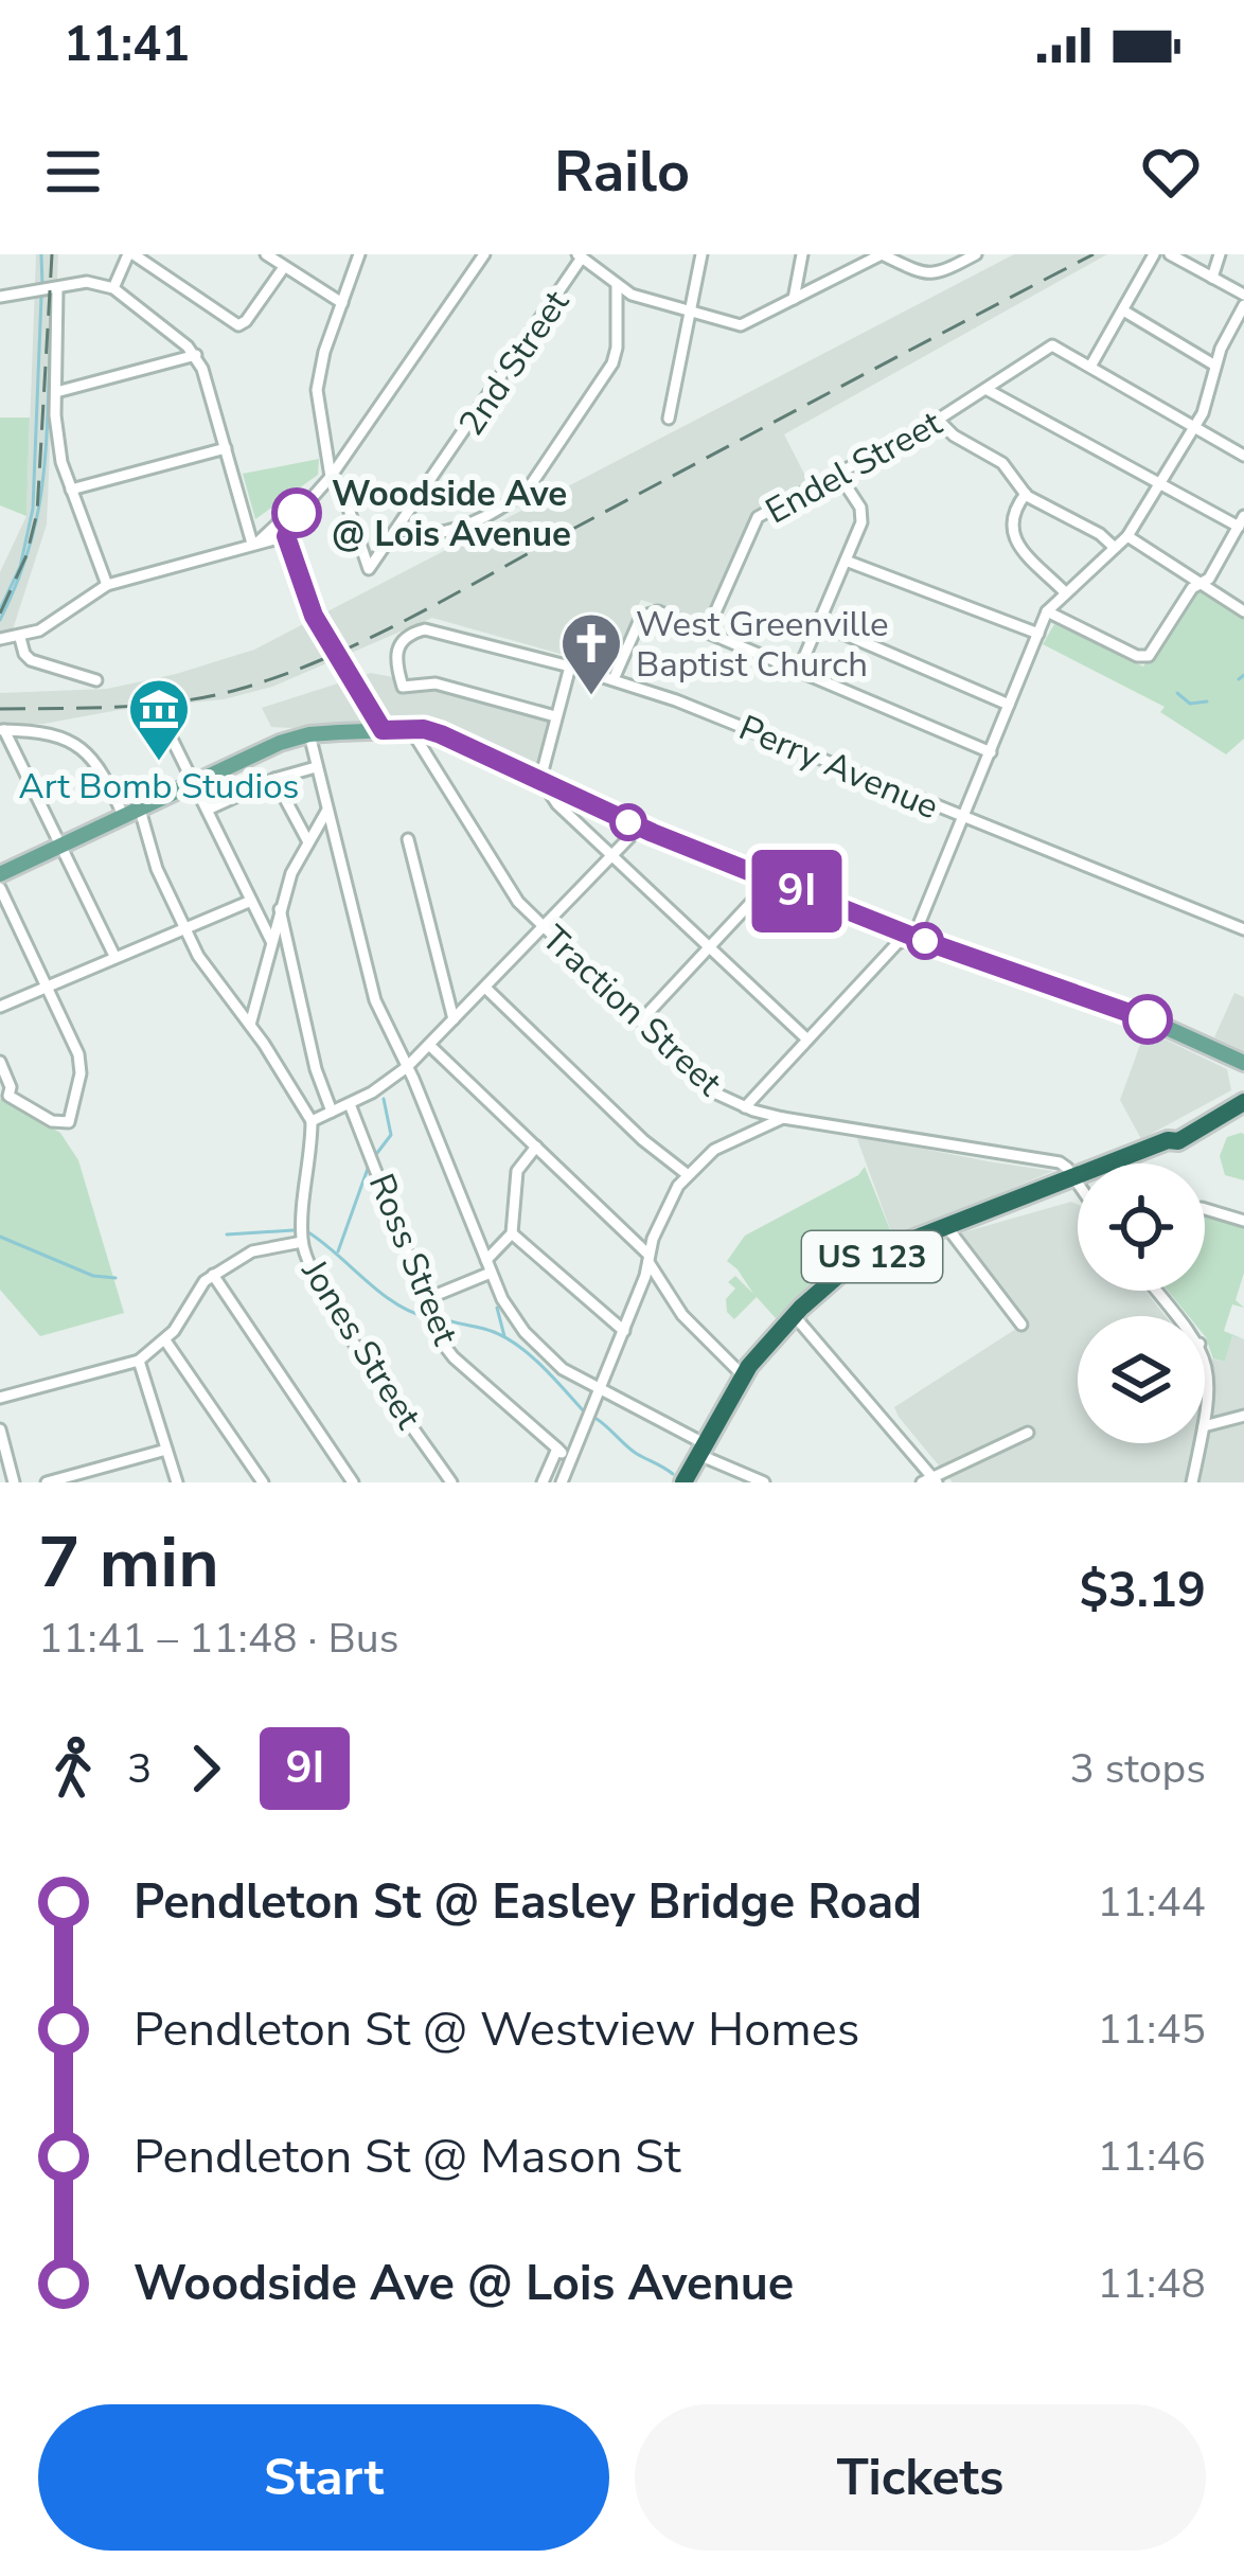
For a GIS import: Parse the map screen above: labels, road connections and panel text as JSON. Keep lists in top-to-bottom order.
{
  "streets": {
    "highway": ["US 123"],
    "street": [
      "2nd Street",
      "Endel Street",
      "Perry Avenue",
      "Traction Street",
      "Ross Street",
      "Jones Street"
    ]
  },
  "crossings": [
    ["Traction Street", "US 123"]
  ],
  "places": {
    "other": ["Woodside Ave @ Lois Avenue"],
    "church": ["West Greenville Baptist Church"],
    "museum": ["Art Bomb Studios"]
  },
  "lines": ["bus line 9I"],
  "page": {
    "status": "11:41",
    "header": "Railo",
    "on_map": "9I",
    "heading": ["7 min", "11:41 – 11:48 · Bus", "$3.19"],
    "legs": ["3", "9I", "3 stops"],
    "list": [
      {
        "name": "Pendleton St @ Easley Bridge Road",
        "value": "11:44"
      },
      {
        "name": "Pendleton St @ Westview Homes",
        "value": "11:45"
      },
      {
        "name": "Pendleton St @ Mason St",
        "value": "11:46"
      },
      {
        "name": "Woodside Ave @ Lois Avenue",
        "value": "11:48"
      }
    ],
    "buttons": ["Start", "Tickets"]
  }
}
